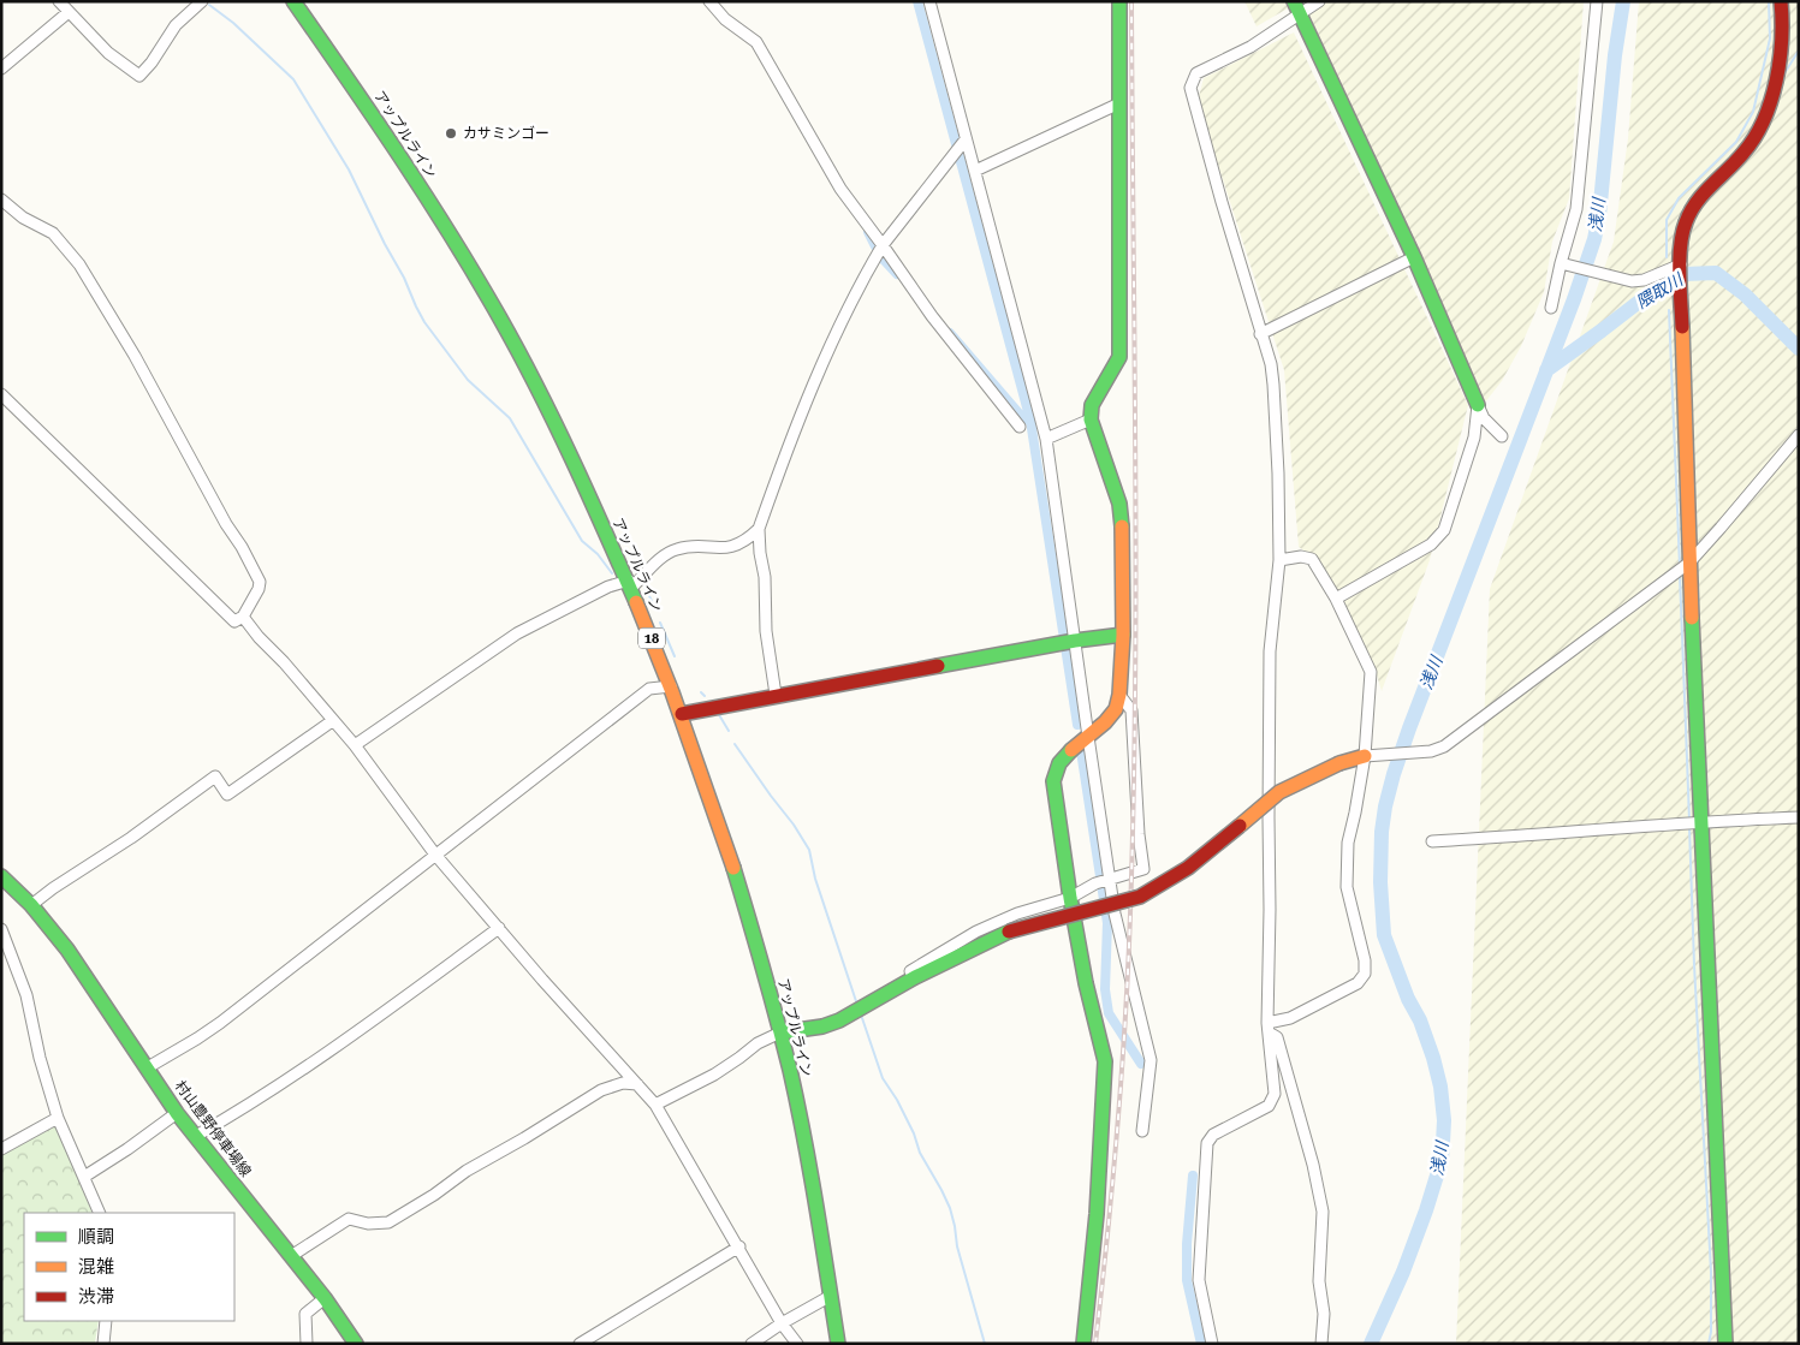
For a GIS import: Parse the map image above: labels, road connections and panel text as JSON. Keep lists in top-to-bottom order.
{
  "streets": {
    "main road": ["アップルライン", "18", "村山豊野停車場線"]
  },
  "water": ["浅川", "隈取川"],
  "places": ["カサミンゴー"],
  "legend": ["順調", "混雑", "渋滞"]
}
